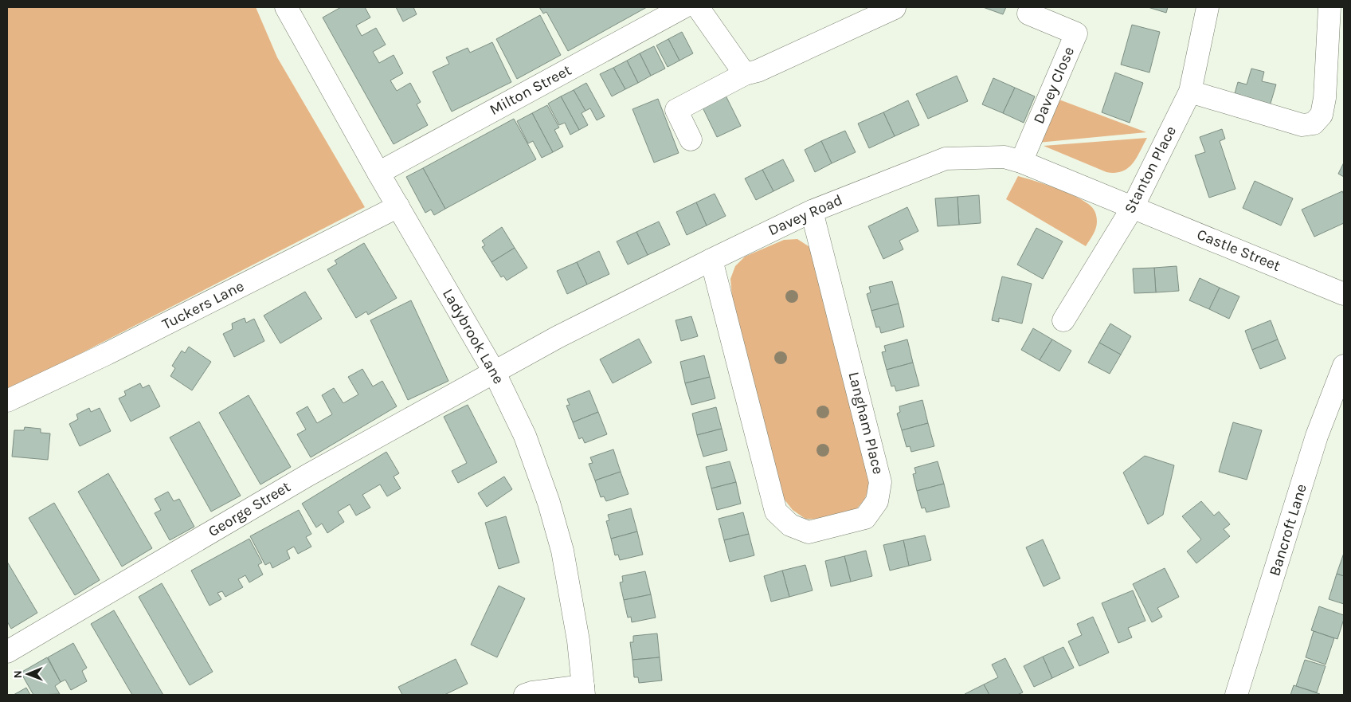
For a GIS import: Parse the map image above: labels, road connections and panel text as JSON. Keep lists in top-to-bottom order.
{
  "streets": {
    "street": [
      "Davey Close",
      "Milton Street",
      "Stanton Place",
      "Davey Road",
      "Castle Street",
      "Tuckers Lane",
      "Ladybrook Lane",
      "Langham Place",
      "George Street",
      "Bancroft Lane"
    ]
  },
  "crossings": [
    ["Davey Close", "Davey Road"],
    ["Milton Street", "Ladybrook Lane"],
    ["Stanton Place", "Davey Road"],
    ["Stanton Place", "Castle Street"],
    ["Davey Road", "Castle Street"],
    ["Davey Road", "Ladybrook Lane"],
    ["Davey Road", "Langham Place"],
    ["Davey Road", "George Street"],
    ["Tuckers Lane", "Ladybrook Lane"],
    ["Ladybrook Lane", "George Street"]
  ],
  "north": "left"
}
